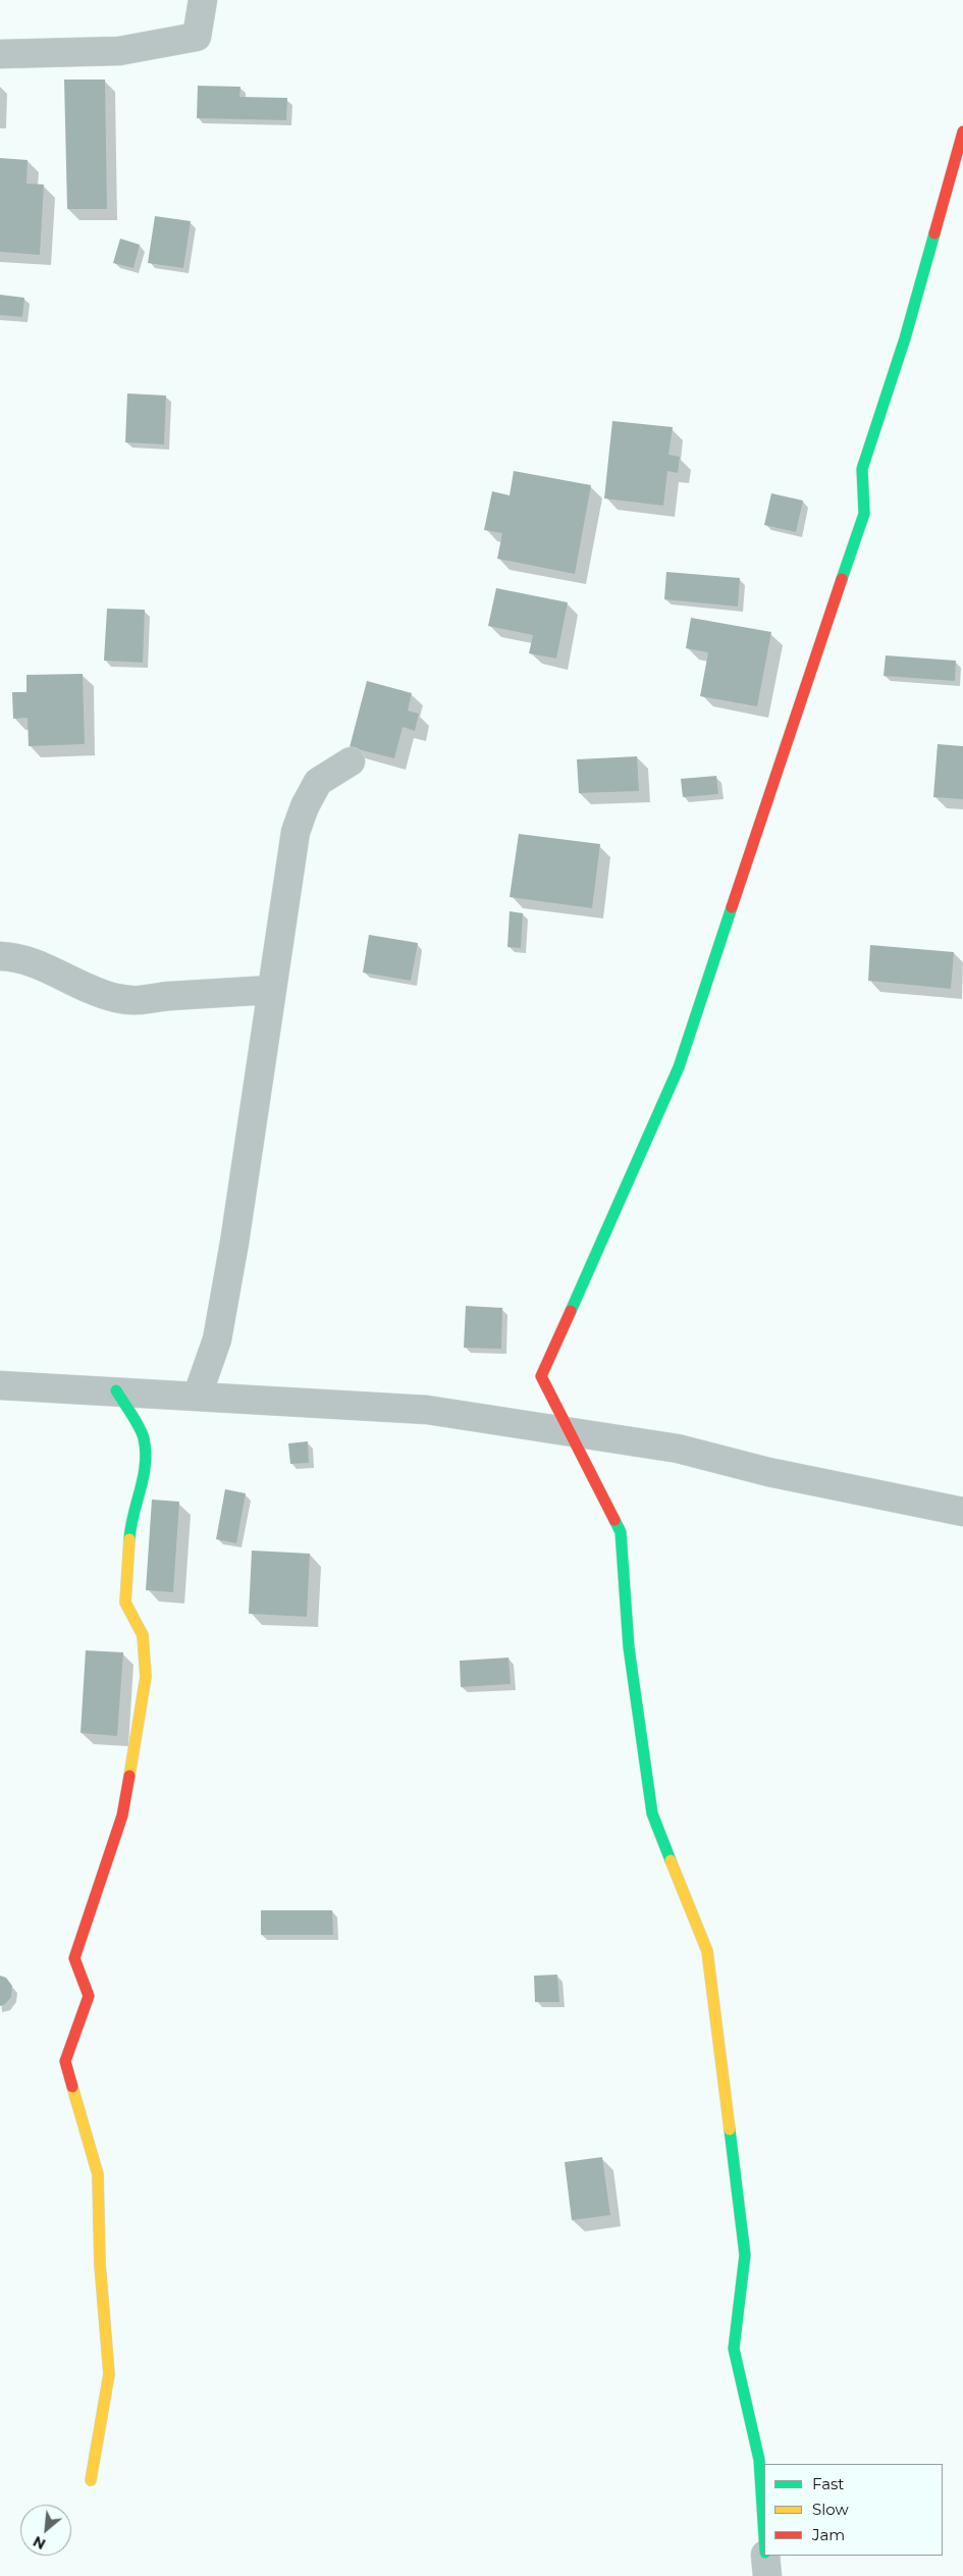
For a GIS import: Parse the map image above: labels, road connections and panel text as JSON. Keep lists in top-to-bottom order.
{
  "legend": ["Fast", "Slow", "Jam"],
  "north": "bottom left"
}
